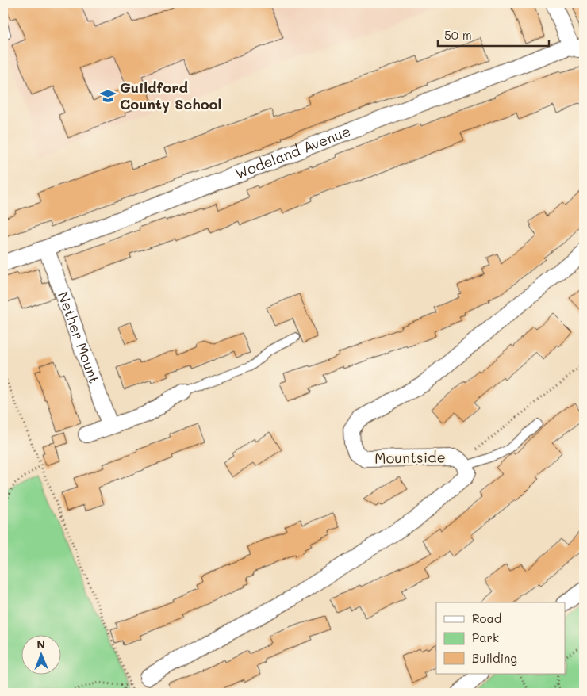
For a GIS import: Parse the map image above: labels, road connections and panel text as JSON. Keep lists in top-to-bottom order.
{
  "streets": {
    "street": ["Wodeland Avenue", "Nether Mount", "Mountside"]
  },
  "crossings": [
    ["Wodeland Avenue", "Nether Mount"]
  ],
  "places": {
    "school or university": ["Guildford County School"]
  },
  "legend": ["Road", "Park", "Building"],
  "scale_bar": "50 m",
  "north": "top"
}
